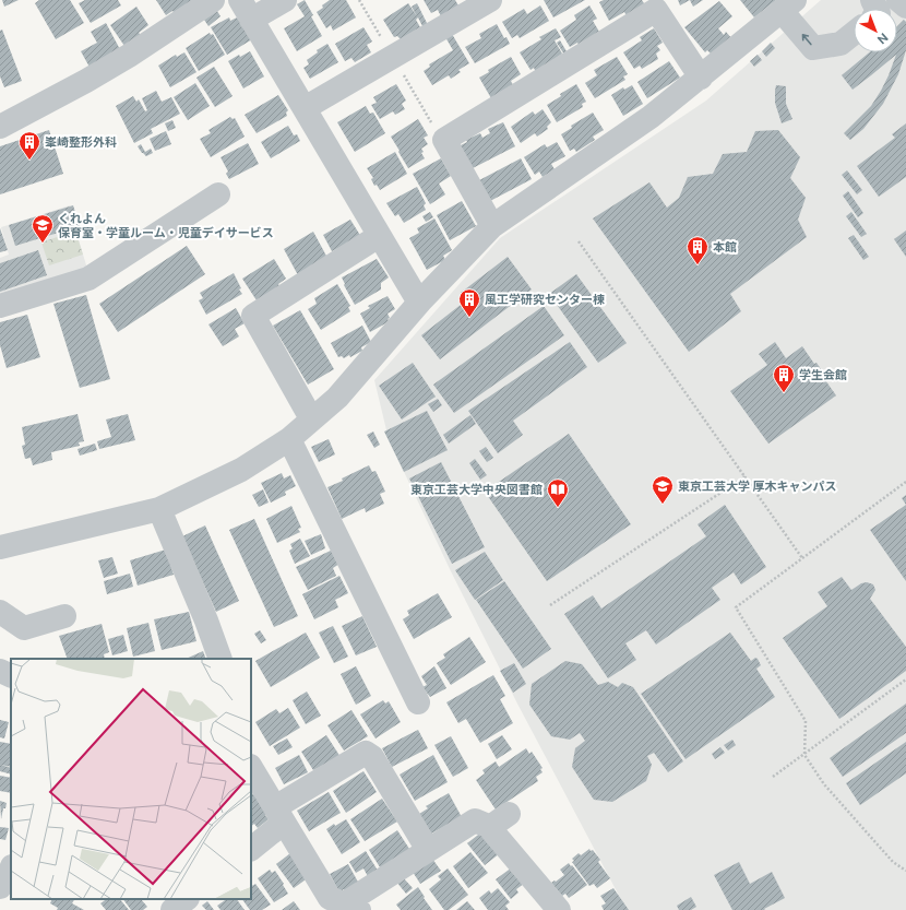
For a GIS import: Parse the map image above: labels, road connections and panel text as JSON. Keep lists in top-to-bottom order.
{
  "places": {
    "building": [
      "峯崎整形外科",
      "本館",
      "風工学研究センター棟",
      "学生会館"
    ],
    "school or university": ["くれよん 保育室・学童ルーム・児童デイサービス", "東京工芸大学 厚木キャンパス"],
    "library": ["東京工芸大学中央図書館"]
  },
  "north": "bottom right"
}
